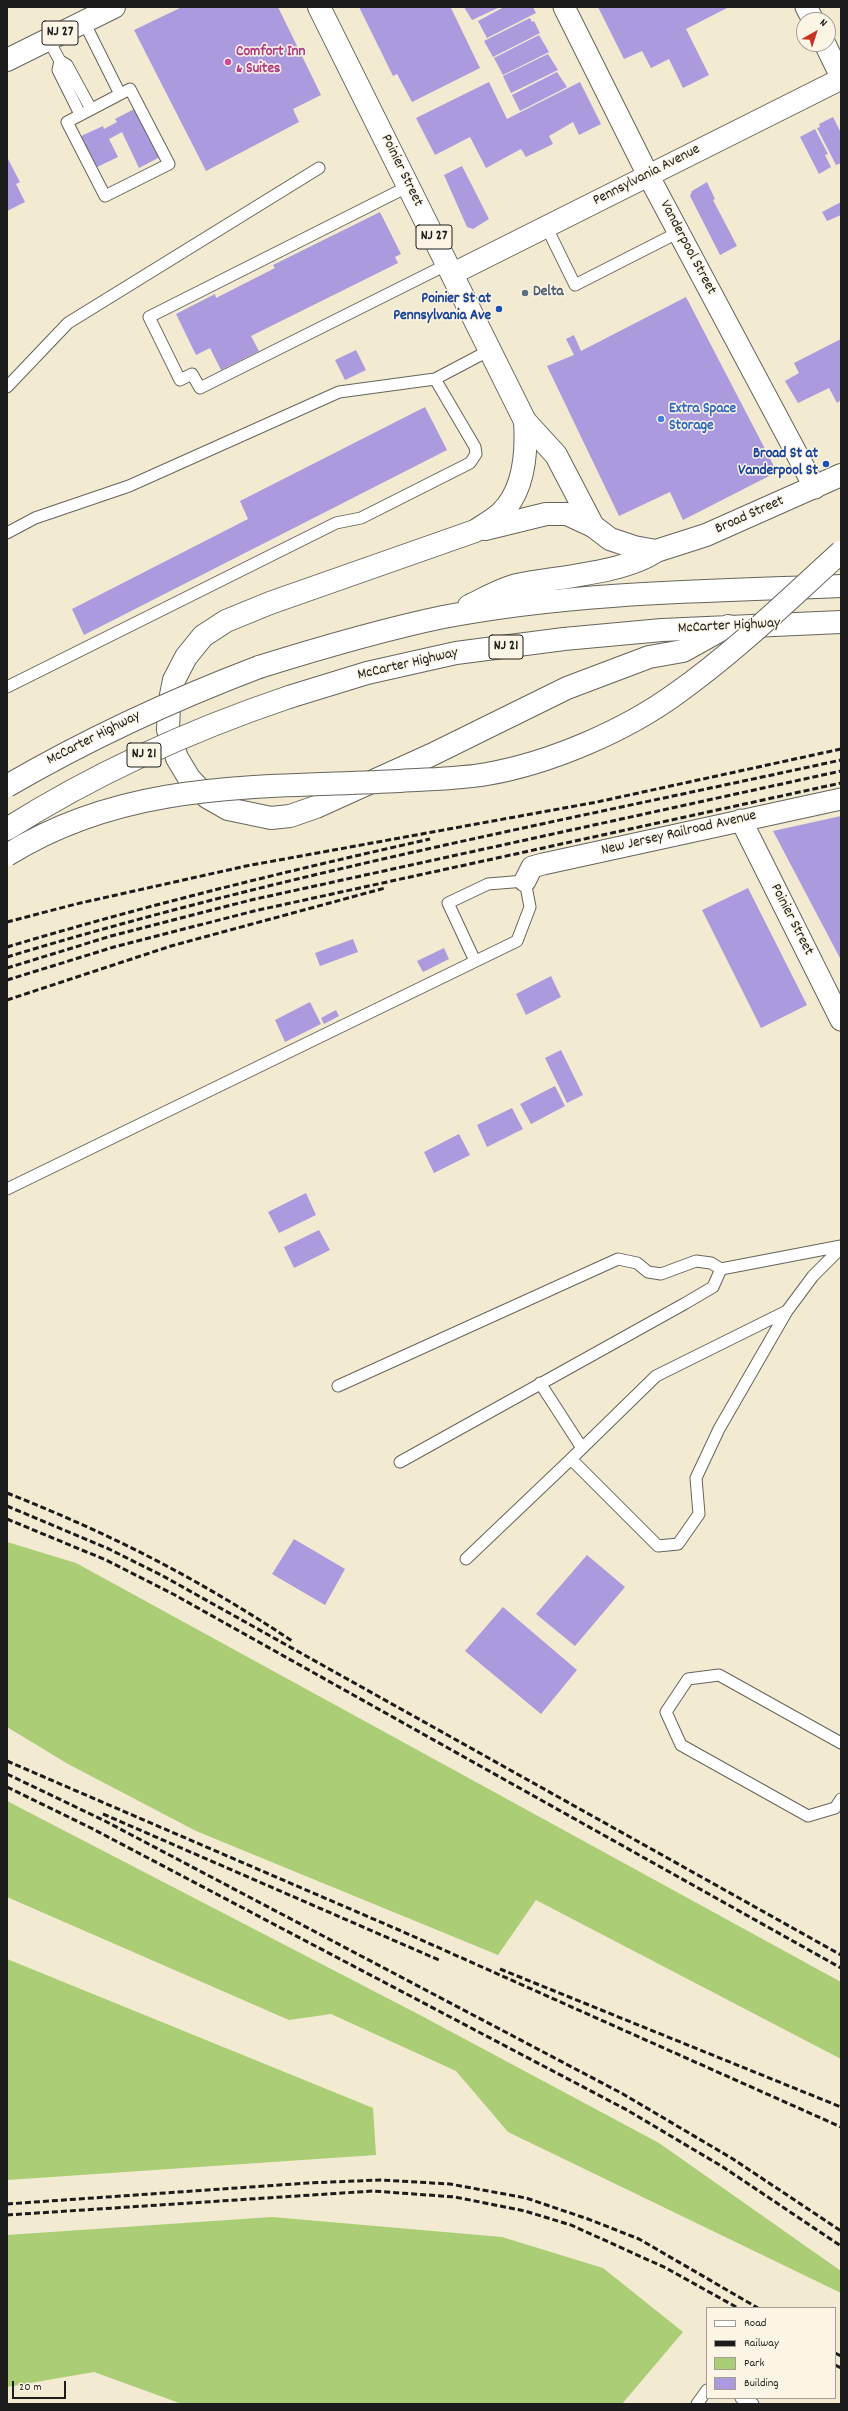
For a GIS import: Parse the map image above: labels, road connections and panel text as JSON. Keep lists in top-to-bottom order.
{
  "streets": {
    "main road": [
      "NJ 27",
      "Poinier Street",
      "Broad Street",
      "McCarter Highway",
      "NJ 21"
    ],
    "street": ["Pennsylvania Avenue", "Vanderpool Street", "New Jersey Railroad Avenue"]
  },
  "crossings": [
    ["NJ 27", "Poinier Street"],
    ["Poinier Street", "Pennsylvania Avenue"],
    ["Poinier Street", "New Jersey Railroad Avenue"],
    ["Pennsylvania Avenue", "Vanderpool Street"],
    ["Vanderpool Street", "Broad Street"]
  ],
  "places": [
    "Comfort Inn & Suites",
    "Delta",
    "Poinier St at Pennsylvania Ave",
    "Extra Space Storage",
    "Broad St at Vanderpool St"
  ],
  "legend": [
    "Road",
    "Railway",
    "Park",
    "Building"
  ],
  "scale_bar": "20 m",
  "north": "top right"
}
